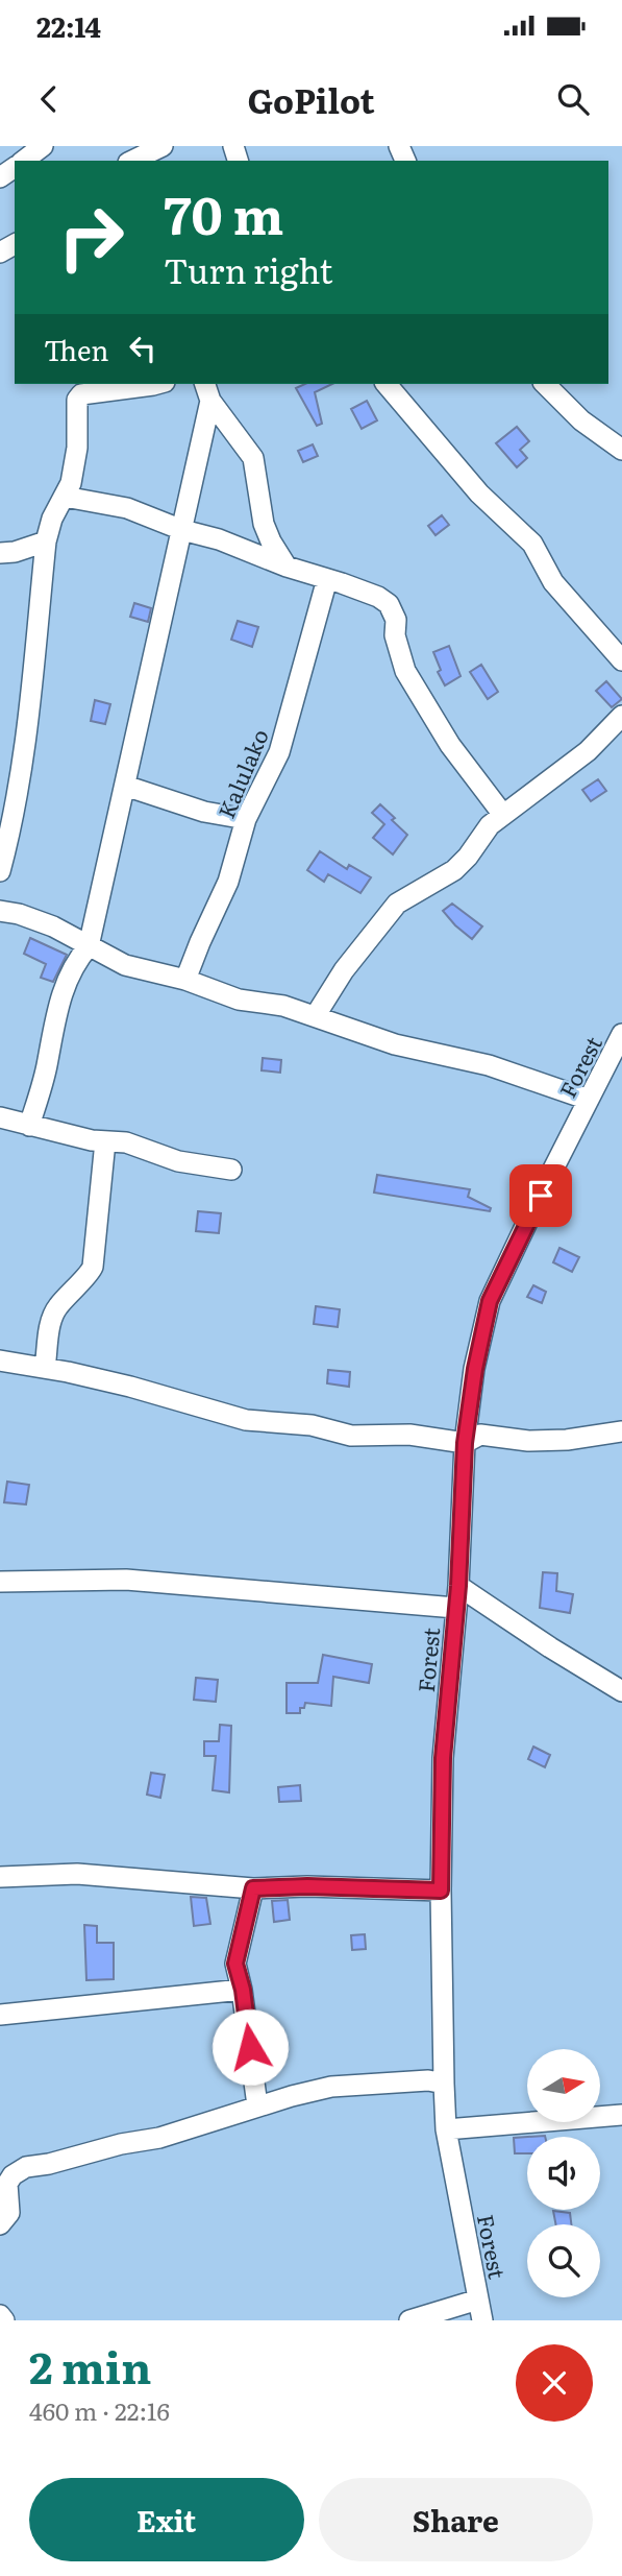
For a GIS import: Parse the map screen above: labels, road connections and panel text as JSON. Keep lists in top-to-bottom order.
{
  "streets": {
    "street": ["Kalulako", "Forest"]
  },
  "north": "right",
  "page": {
    "status": "22:14",
    "header": "GoPilot",
    "turn": ["70 m", "Turn right"],
    "then": "Then",
    "heading": ["2 min", "460 m · 22:16"],
    "buttons": ["Exit", "Share"]
  }
}
